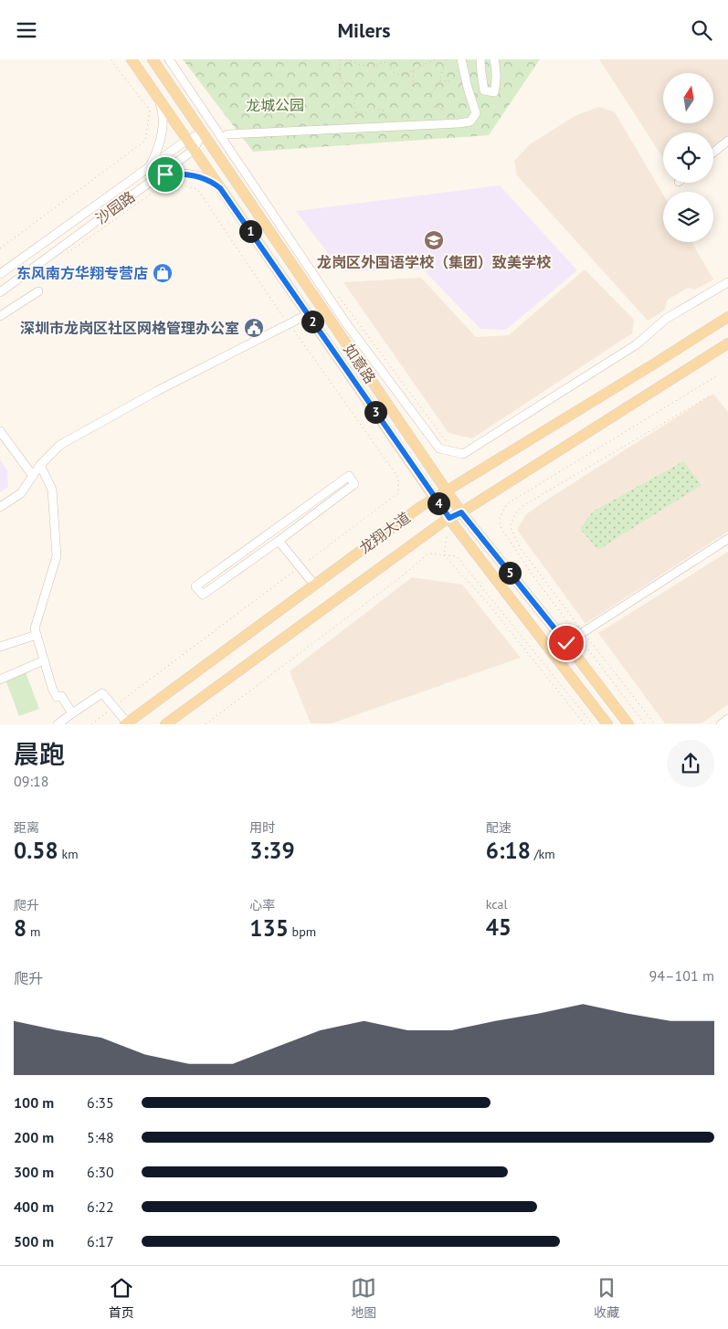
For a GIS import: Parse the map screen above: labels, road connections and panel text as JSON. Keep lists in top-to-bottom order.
{
  "streets": {
    "main road": ["如意路", "龙翔大道"],
    "street": ["沙园路"]
  },
  "crossings": [
    ["沙园路", "如意路"],
    ["如意路", "龙翔大道"]
  ],
  "parks": ["龙城公园"],
  "places": {
    "school or university": ["龙岗区外国语学校（集团）致美学校"],
    "shop": ["东风南方华翔专营店"],
    "public building": ["深圳市龙岗区社区网格管理办公室"]
  },
  "north": "top",
  "page": {
    "header": "Milers",
    "pins": [
      "1",
      "2",
      "3",
      "4",
      "5"
    ],
    "heading": ["晨跑", "09:18"],
    "stats": [
      ["距离", "0.58 km"],
      ["用时", "3:39"],
      ["配速", "6:18 /km"],
      ["爬升", "8 m"],
      ["心率", "135 bpm"],
      ["kcal", "45"]
    ],
    "chart": ["爬升", "94–101 m"],
    "list": [
      {
        "name": "100 m",
        "note": "6:35"
      },
      {
        "name": "200 m",
        "note": "5:48"
      },
      {
        "name": "300 m",
        "note": "6:30"
      },
      {
        "name": "400 m",
        "note": "6:22"
      },
      {
        "name": "500 m",
        "note": "6:17"
      }
    ],
    "tabs": ["首页", "地图", "收藏"]
  }
}
